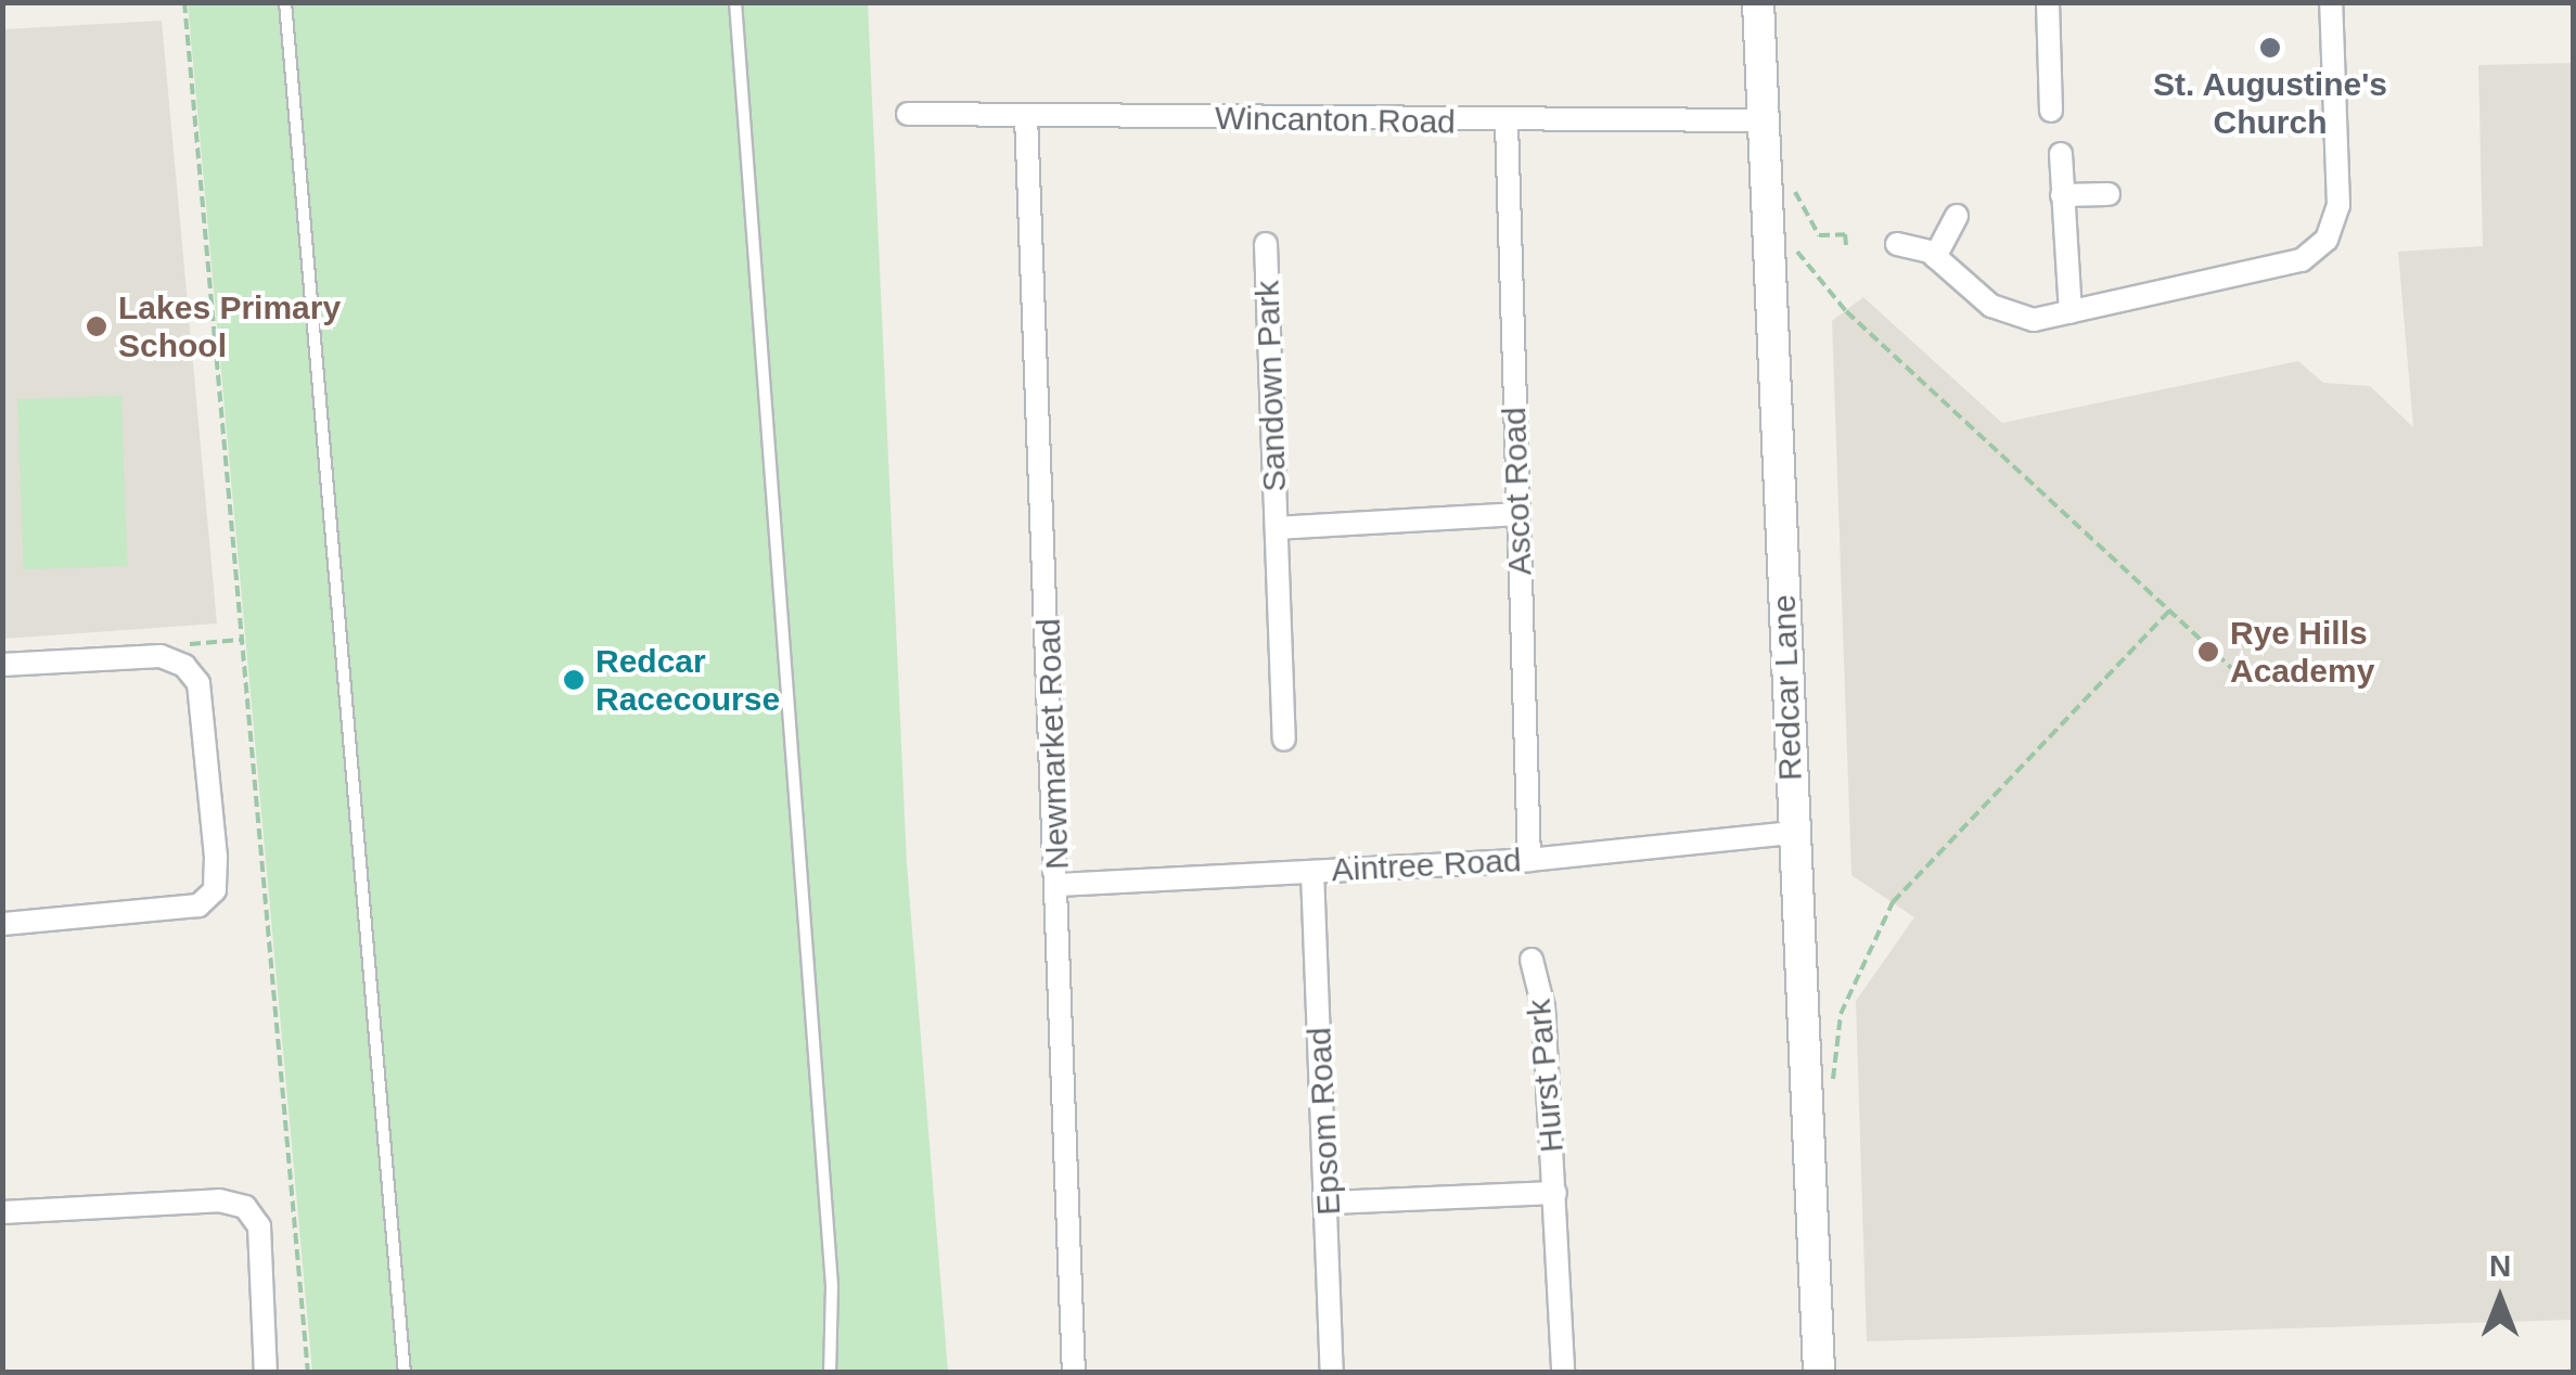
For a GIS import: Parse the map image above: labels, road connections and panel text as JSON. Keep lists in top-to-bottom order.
{
  "streets": {
    "main road": ["Redcar Lane"],
    "street": [
      "Wincanton Road",
      "Sandown Park",
      "Ascot Road",
      "Newmarket Road",
      "Aintree Road",
      "Hurst Park",
      "Epsom Road"
    ]
  },
  "crossings": [
    ["Wincanton Road", "Ascot Road"],
    ["Wincanton Road", "Redcar Lane"],
    ["Wincanton Road", "Newmarket Road"],
    ["Sandown Park", "Ascot Road"],
    ["Ascot Road", "Aintree Road"],
    ["Redcar Lane", "Aintree Road"],
    ["Newmarket Road", "Aintree Road"],
    ["Aintree Road", "Epsom Road"],
    ["Hurst Park", "Epsom Road"]
  ],
  "places": [
    "St. Augustine's Church",
    "Lakes Primary School",
    "Rye Hills Academy",
    "Redcar Racecourse"
  ],
  "north": "top"
}
